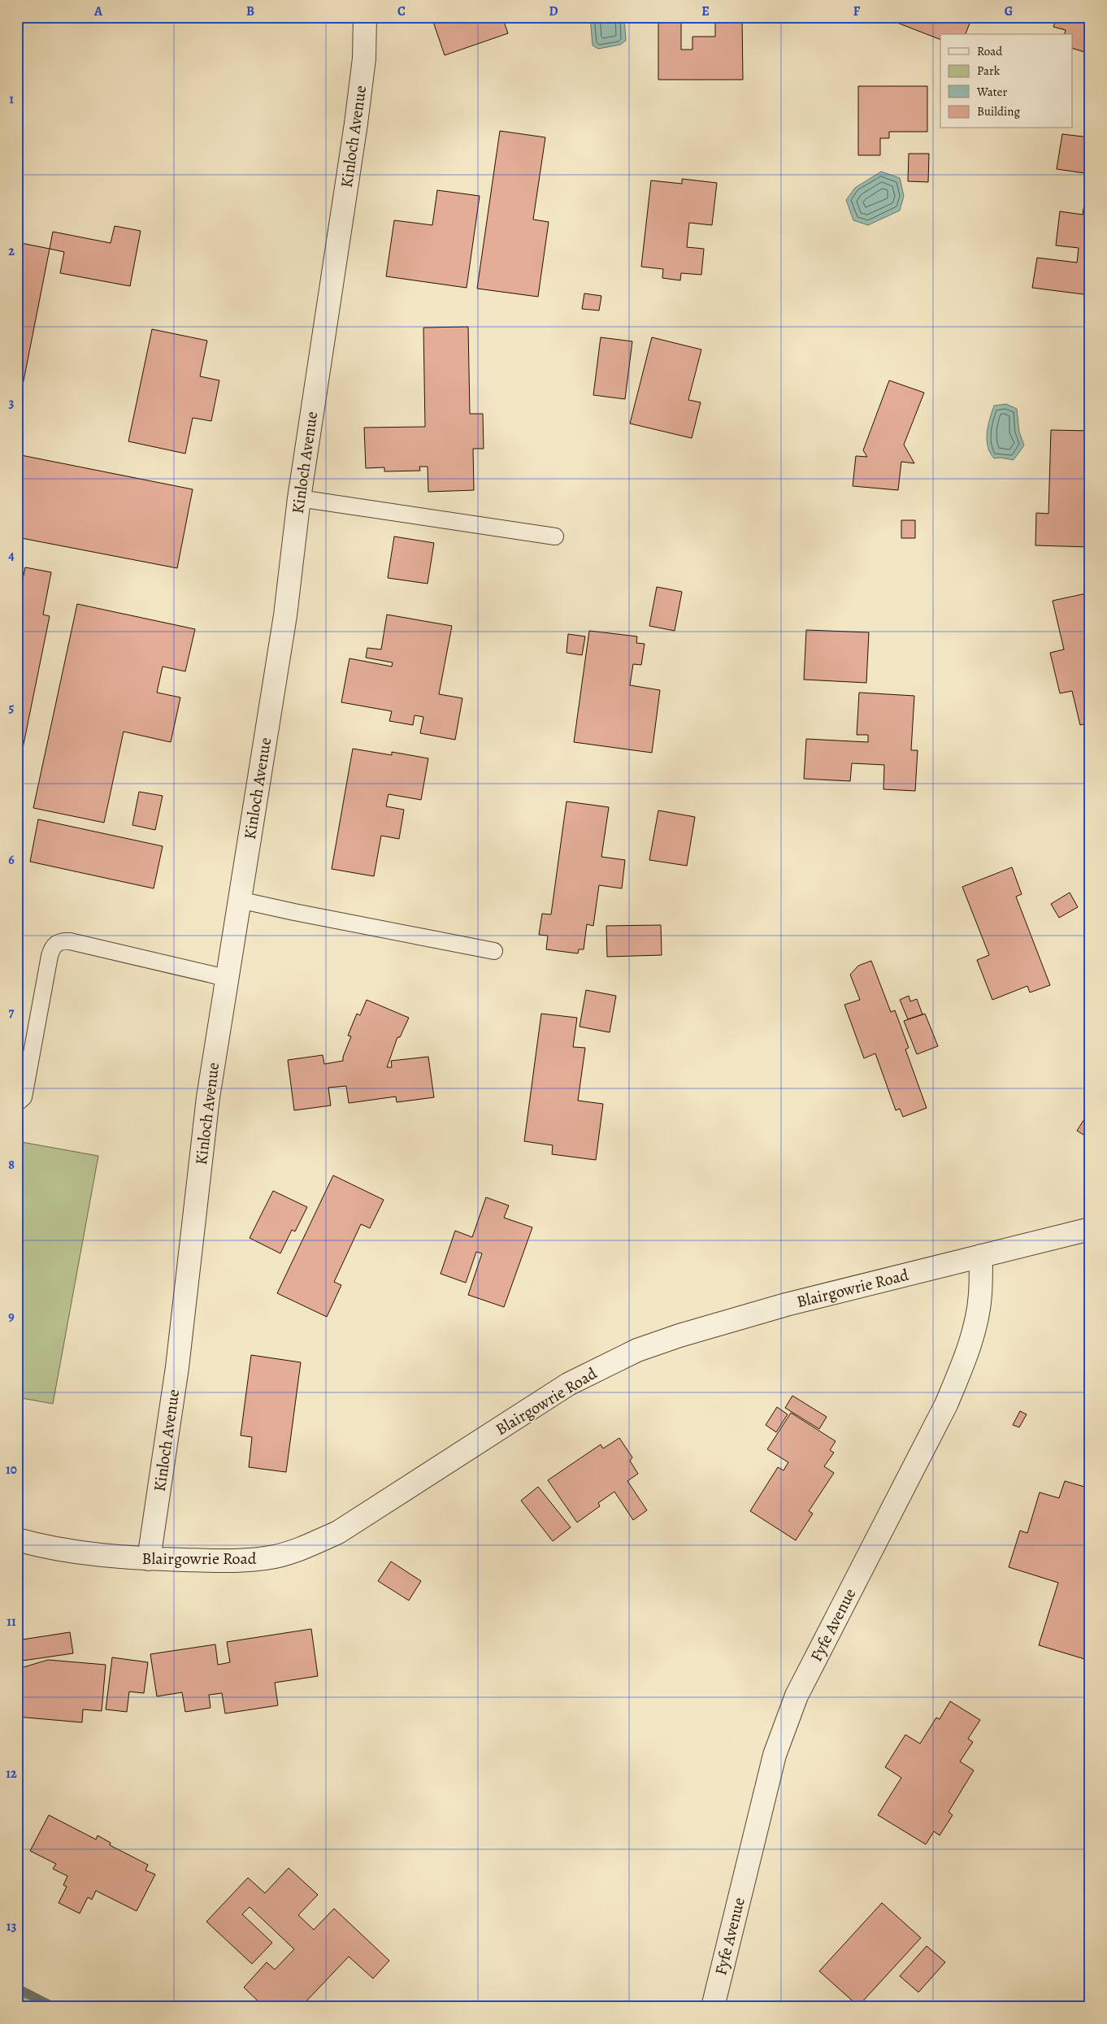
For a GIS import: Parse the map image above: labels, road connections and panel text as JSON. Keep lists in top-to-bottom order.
{
  "streets": {
    "street": ["Kinloch Avenue", "Blairgowrie Road", "Fyfe Avenue"]
  },
  "crossings": [
    ["Kinloch Avenue", "Blairgowrie Road"],
    ["Blairgowrie Road", "Fyfe Avenue"]
  ],
  "legend": [
    "Road",
    "Park",
    "Water",
    "Building"
  ],
  "grid": {
    "columns": [
      "A",
      "B",
      "C",
      "D",
      "E",
      "F",
      "G"
    ],
    "rows": [
      "1",
      "2",
      "3",
      "4",
      "5",
      "6",
      "7",
      "8",
      "9",
      "10",
      "11",
      "12",
      "13"
    ]
  }
}
